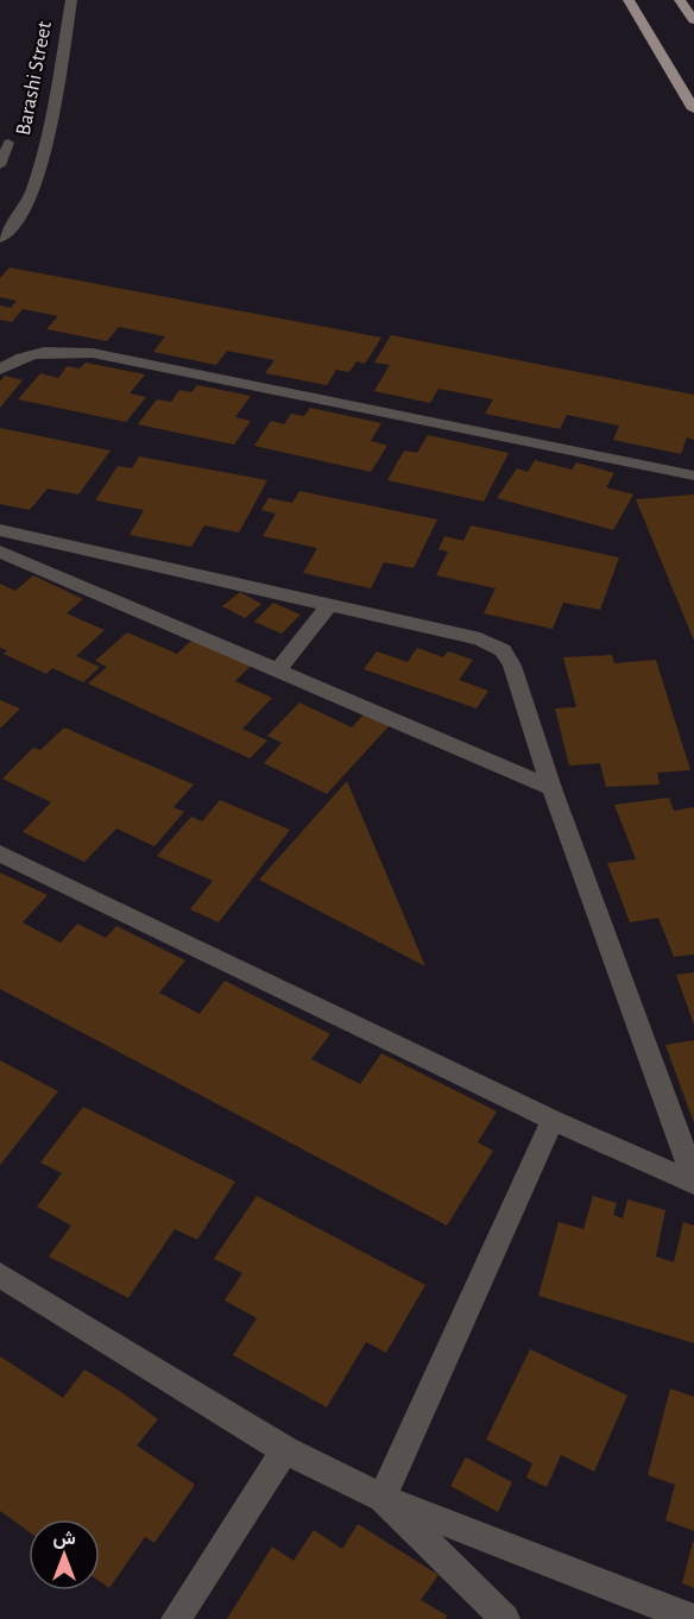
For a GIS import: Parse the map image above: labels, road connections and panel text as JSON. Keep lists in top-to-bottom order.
{
  "streets": {
    "street": ["Barashi Street"]
  },
  "north": "top"
}
